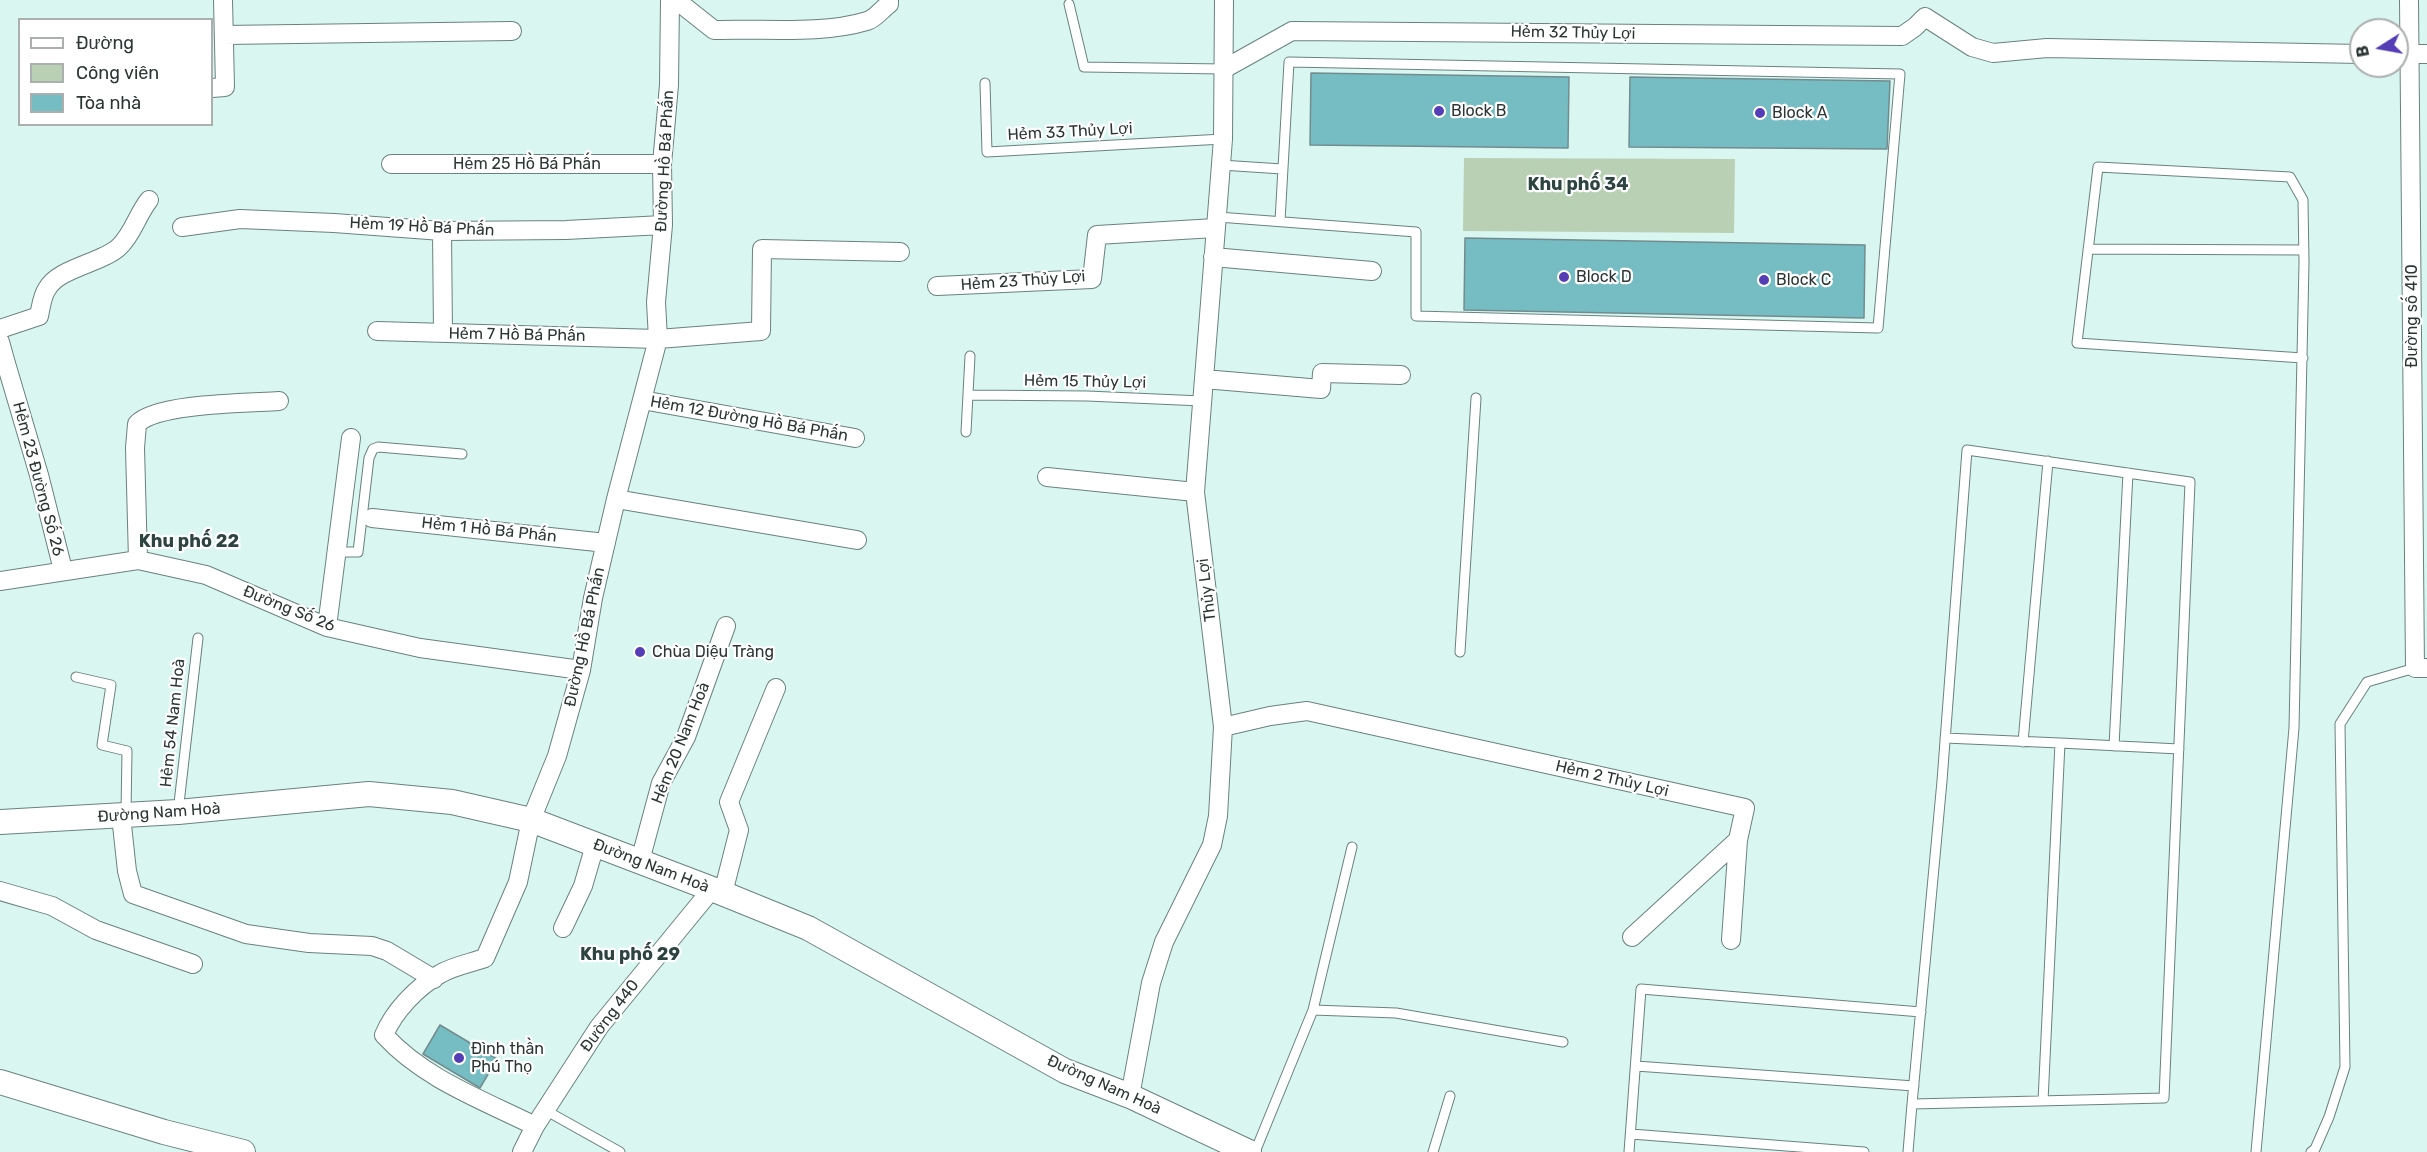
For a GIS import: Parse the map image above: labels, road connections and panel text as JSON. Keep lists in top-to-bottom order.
{
  "streets": {
    "street": [
      "Hẻm 32 Thủy Lợi",
      "Đường Hồ Bá Phấn",
      "Hẻm 25 Hồ Bá Phấn",
      "Hẻm 19 Hồ Bá Phấn",
      "Hẻm 23 Thủy Lợi",
      "Đường số 410",
      "Hẻm 7 Hồ Bá Phấn",
      "Hẻm 12 Đường Hồ Bá Phấn",
      "Hẻm 23 Đường Số 26",
      "Hẻm 1 Hồ Bá Phấn",
      "Thủy Lợi",
      "Đường Số 26",
      "Hẻm 20 Nam Hoà",
      "Hẻm 2 Thủy Lợi",
      "Đường Nam Hoà",
      "Đường 440"
    ],
    "lane": ["Hẻm 33 Thủy Lợi", "Hẻm 15 Thủy Lợi", "Hẻm 54 Nam Hoà"]
  },
  "crossings": [
    ["Hẻm 32 Thủy Lợi", "Thủy Lợi"],
    ["Hẻm 33 Thủy Lợi", "Thủy Lợi"],
    ["Đường Hồ Bá Phấn", "Hẻm 25 Hồ Bá Phấn"],
    ["Đường Hồ Bá Phấn", "Hẻm 19 Hồ Bá Phấn"],
    ["Đường Hồ Bá Phấn", "Hẻm 7 Hồ Bá Phấn"],
    ["Đường Hồ Bá Phấn", "Hẻm 12 Đường Hồ Bá Phấn"],
    ["Đường Hồ Bá Phấn", "Hẻm 1 Hồ Bá Phấn"],
    ["Đường Hồ Bá Phấn", "Đường Số 26"],
    ["Đường Hồ Bá Phấn", "Đường Nam Hoà"],
    ["Đường Hồ Bá Phấn", "Đường 440"],
    ["Hẻm 23 Thủy Lợi", "Thủy Lợi"],
    ["Hẻm 15 Thủy Lợi", "Thủy Lợi"],
    ["Hẻm 23 Đường Số 26", "Đường Số 26"],
    ["Thủy Lợi", "Hẻm 2 Thủy Lợi"],
    ["Thủy Lợi", "Đường Nam Hoà"],
    ["Hẻm 54 Nam Hoà", "Đường Nam Hoà"],
    ["Hẻm 20 Nam Hoà", "Đường Nam Hoà"],
    ["Đường Nam Hoà", "Đường 440"]
  ],
  "districts": ["Khu phố 34", "Khu phố 22", "Khu phố 29"],
  "places": [
    "Block B",
    "Block A",
    "Block D",
    "Block C",
    "Chùa Diệu Tràng",
    "Đình thần Phú Thọ"
  ],
  "legend": ["Đường", "Công viên", "Tòa nhà"],
  "north": "left"
}
